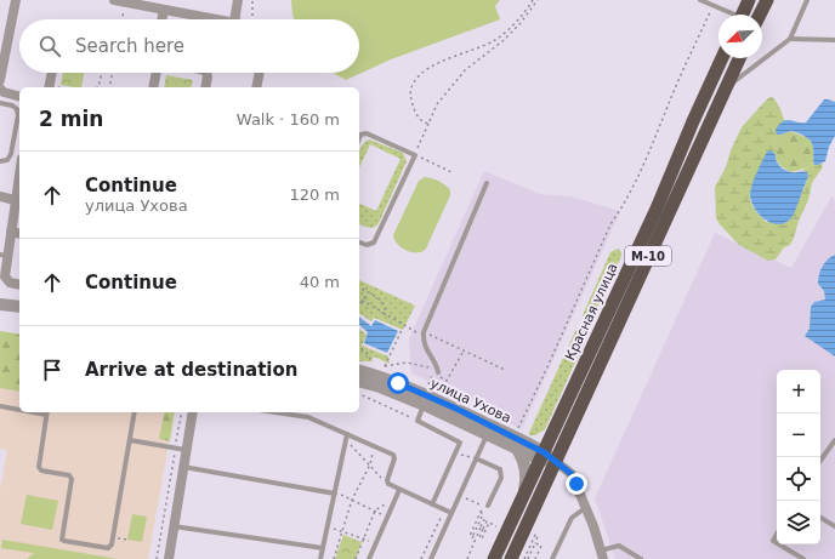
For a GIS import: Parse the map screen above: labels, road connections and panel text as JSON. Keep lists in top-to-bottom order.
{
  "streets": {
    "highway": ["М-10", "Красная улица"],
    "street": ["улица Ухова"]
  },
  "crossings": [
    ["М-10", "улица Ухова"],
    ["Красная улица", "улица Ухова"]
  ],
  "north": "bottom left",
  "page": {
    "search": "Search here",
    "heading": ["2 min", "Walk · 160 m"],
    "list": [
      ["Continue", "улица Ухова", "120 m"],
      ["Continue", "40 m"],
      "Arrive at destination"
    ],
    "map_buttons": ["+", "−"]
  }
}
